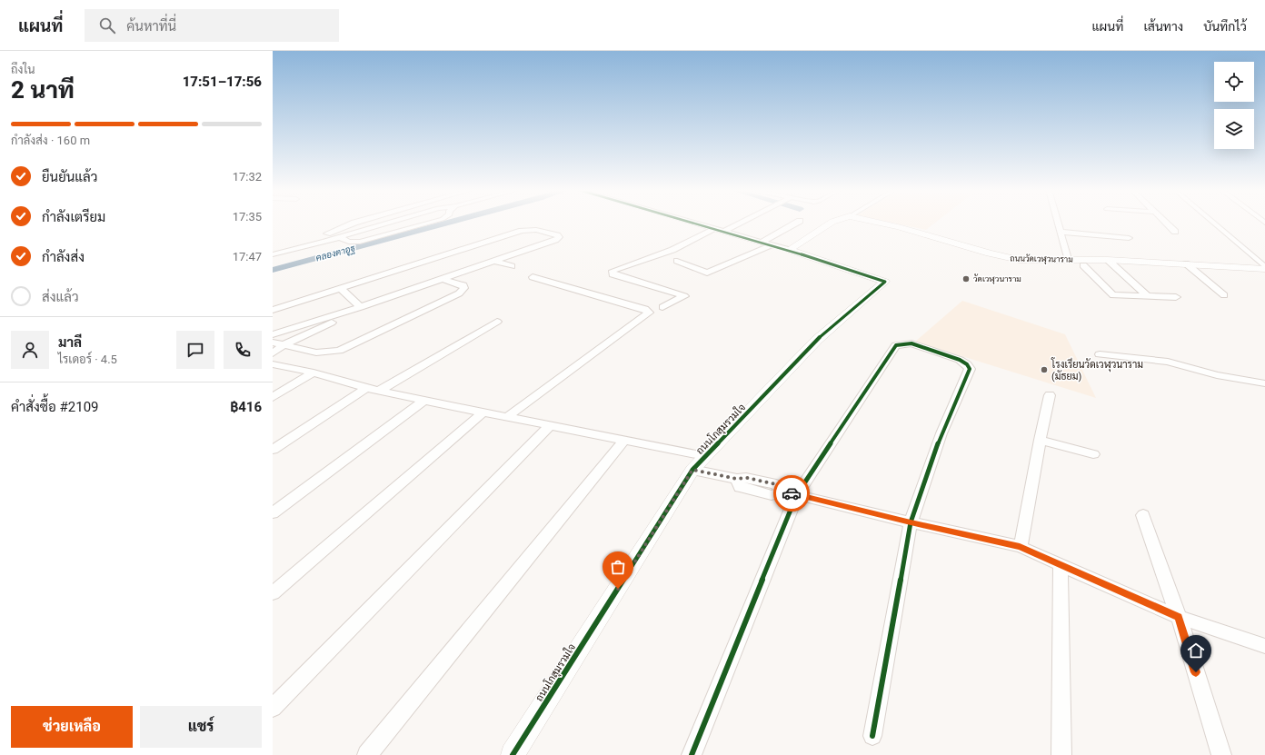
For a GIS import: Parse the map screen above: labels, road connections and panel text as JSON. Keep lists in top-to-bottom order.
{
  "streets": {
    "street": ["ถนนวัดเวฬุวนาราม", "ถนนโกสุมรวมใจ"]
  },
  "water": ["คลองตาอูฐ"],
  "places": ["วัดเวฬุวนาราม", "โรงเรียนวัดเวฬุวนาราม (มัธยม)"],
  "page": {
    "header": "แผนที่",
    "search": "ค้นหาที่นี่",
    "nav": ["แผนที่", "เส้นทาง", "บันทึกไว้"],
    "heading": ["2 นาที", "ถึงใน", "17:51–17:56"],
    "panel": [
      "มาลี",
      "ไรเดอร์ · 4.5",
      "คำสั่งซื้อ #2109",
      "฿416"
    ],
    "bar": "กำลังส่ง · 160 m",
    "list": [
      ["ยืนยันแล้ว", "17:32"],
      ["กำลังเตรียม", "17:35"],
      ["กำลังส่ง", "17:47"],
      "ส่งแล้ว"
    ],
    "buttons": ["ช่วยเหลือ", "แชร์"]
  }
}
